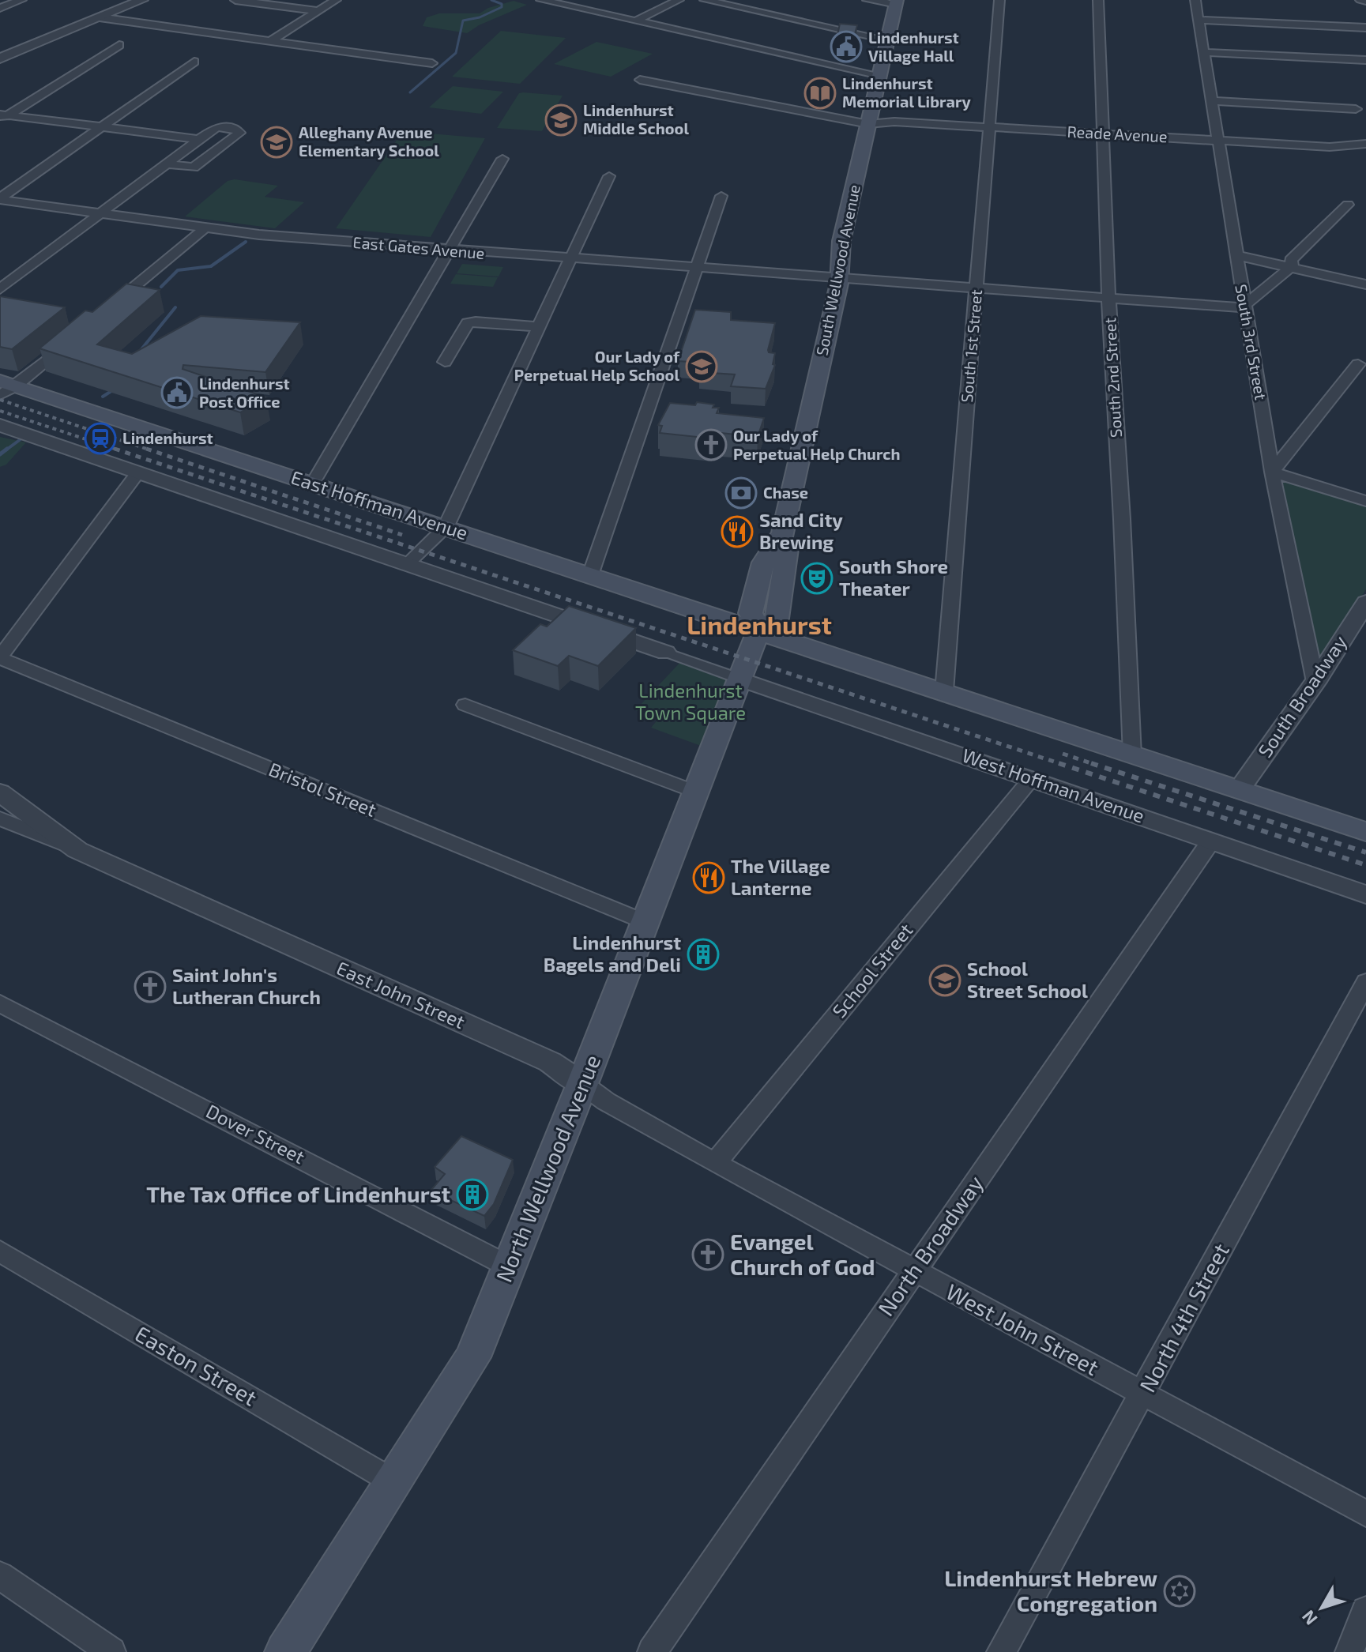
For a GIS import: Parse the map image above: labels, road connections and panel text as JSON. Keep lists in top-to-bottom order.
{
  "streets": {
    "main road": ["South Wellwood Avenue", "East Hoffman Avenue", "North Wellwood Avenue"],
    "street": [
      "Reade Avenue",
      "East Gates Avenue",
      "South 3rd Street",
      "South 1st Street",
      "South 2nd Street",
      "South Broadway",
      "West Hoffman Avenue",
      "Bristol Street",
      "School Street",
      "East John Street",
      "Dover Street",
      "North Broadway",
      "North 4th Street",
      "West John Street",
      "Easton Street"
    ]
  },
  "crossings": [
    ["Reade Avenue", "South Wellwood Avenue"],
    ["Reade Avenue", "South 3rd Street"],
    ["Reade Avenue", "South 1st Street"],
    ["Reade Avenue", "South 2nd Street"],
    ["East Gates Avenue", "South Wellwood Avenue"],
    ["East Gates Avenue", "South 3rd Street"],
    ["East Gates Avenue", "South 1st Street"],
    ["East Gates Avenue", "South 2nd Street"],
    ["South Wellwood Avenue", "East Hoffman Avenue"],
    ["South Wellwood Avenue", "North Wellwood Avenue"],
    ["South 3rd Street", "South Broadway"],
    ["West Hoffman Avenue", "School Street"],
    ["West Hoffman Avenue", "North Wellwood Avenue"],
    ["West Hoffman Avenue", "North Broadway"],
    ["Bristol Street", "North Wellwood Avenue"],
    ["School Street", "West John Street"],
    ["East John Street", "North Wellwood Avenue"],
    ["East John Street", "West John Street"],
    ["Dover Street", "North Wellwood Avenue"],
    ["North Wellwood Avenue", "West John Street"],
    ["North Wellwood Avenue", "Easton Street"],
    ["North Broadway", "West John Street"],
    ["North 4th Street", "West John Street"]
  ],
  "districts": ["Lindenhurst"],
  "parks": ["Lindenhurst Town Square"],
  "places": {
    "public building": ["Lindenhurst Village Hall", "Lindenhurst Post Office"],
    "library": ["Lindenhurst Memorial Library"],
    "school or university": [
      "Lindenhurst Middle School",
      "Alleghany Avenue Elementary School",
      "Our Lady of Perpetual Help School",
      "School Street School"
    ],
    "station": ["Lindenhurst"],
    "church": ["Our Lady of Perpetual Help Church", "Saint John's Lutheran Church", "Evangel Church of God"],
    "bank": ["Chase"],
    "restaurant": ["Sand City Brewing", "The Village Lanterne"],
    "theatre": ["South Shore Theater"],
    "building": ["Lindenhurst Bagels and Deli", "The Tax Office of Lindenhurst"],
    "synagogue": ["Lindenhurst Hebrew Congregation"]
  },
  "north": "bottom left"
}
